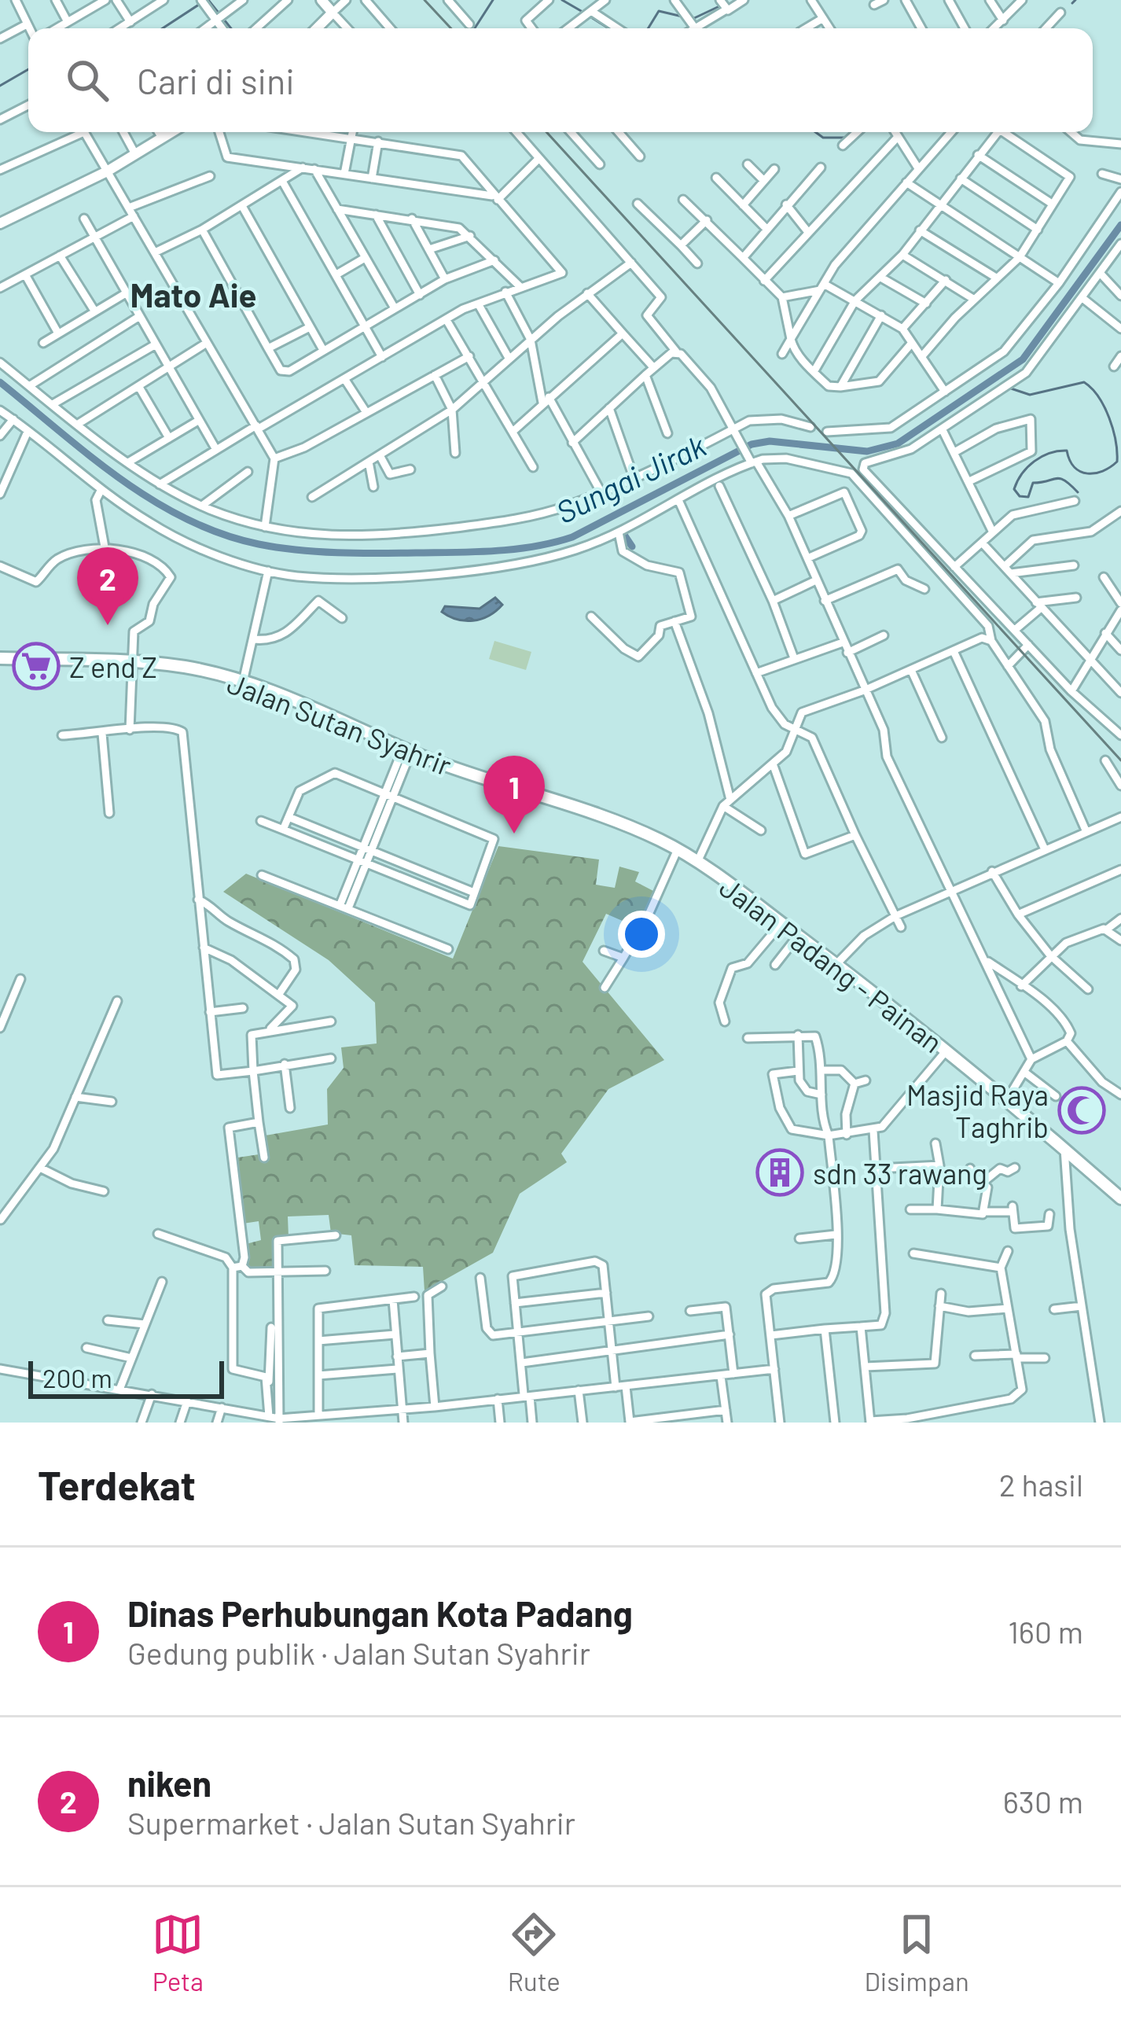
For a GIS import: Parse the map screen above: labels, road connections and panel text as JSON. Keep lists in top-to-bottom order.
{
  "streets": {
    "main road": ["Jalan Sutan Syahrir", "Jalan Padang - Painan"]
  },
  "crossings": [
    ["Jalan Sutan Syahrir", "Jalan Padang - Painan"]
  ],
  "districts": ["Mato Aie"],
  "water": ["Sungai Jirak"],
  "places": {
    "supermarket": ["Z end Z"],
    "mosque": ["Masjid Raya Taghrib"],
    "building": ["sdn 33 rawang"]
  },
  "scale_bar": "200 m",
  "page": {
    "search": "Cari di sini",
    "pins": ["2", "1"],
    "scale": "200 m",
    "heading": ["Terdekat", "2 hasil"],
    "list": [
      {
        "mark": "1",
        "name": "Dinas Perhubungan Kota Padang",
        "note": "Gedung publik · Jalan Sutan Syahrir",
        "value": "160 m"
      },
      {
        "mark": "2",
        "name": "niken",
        "note": "Supermarket · Jalan Sutan Syahrir",
        "value": "630 m"
      }
    ],
    "nav": ["Peta", "Rute", "Disimpan"]
  }
}
